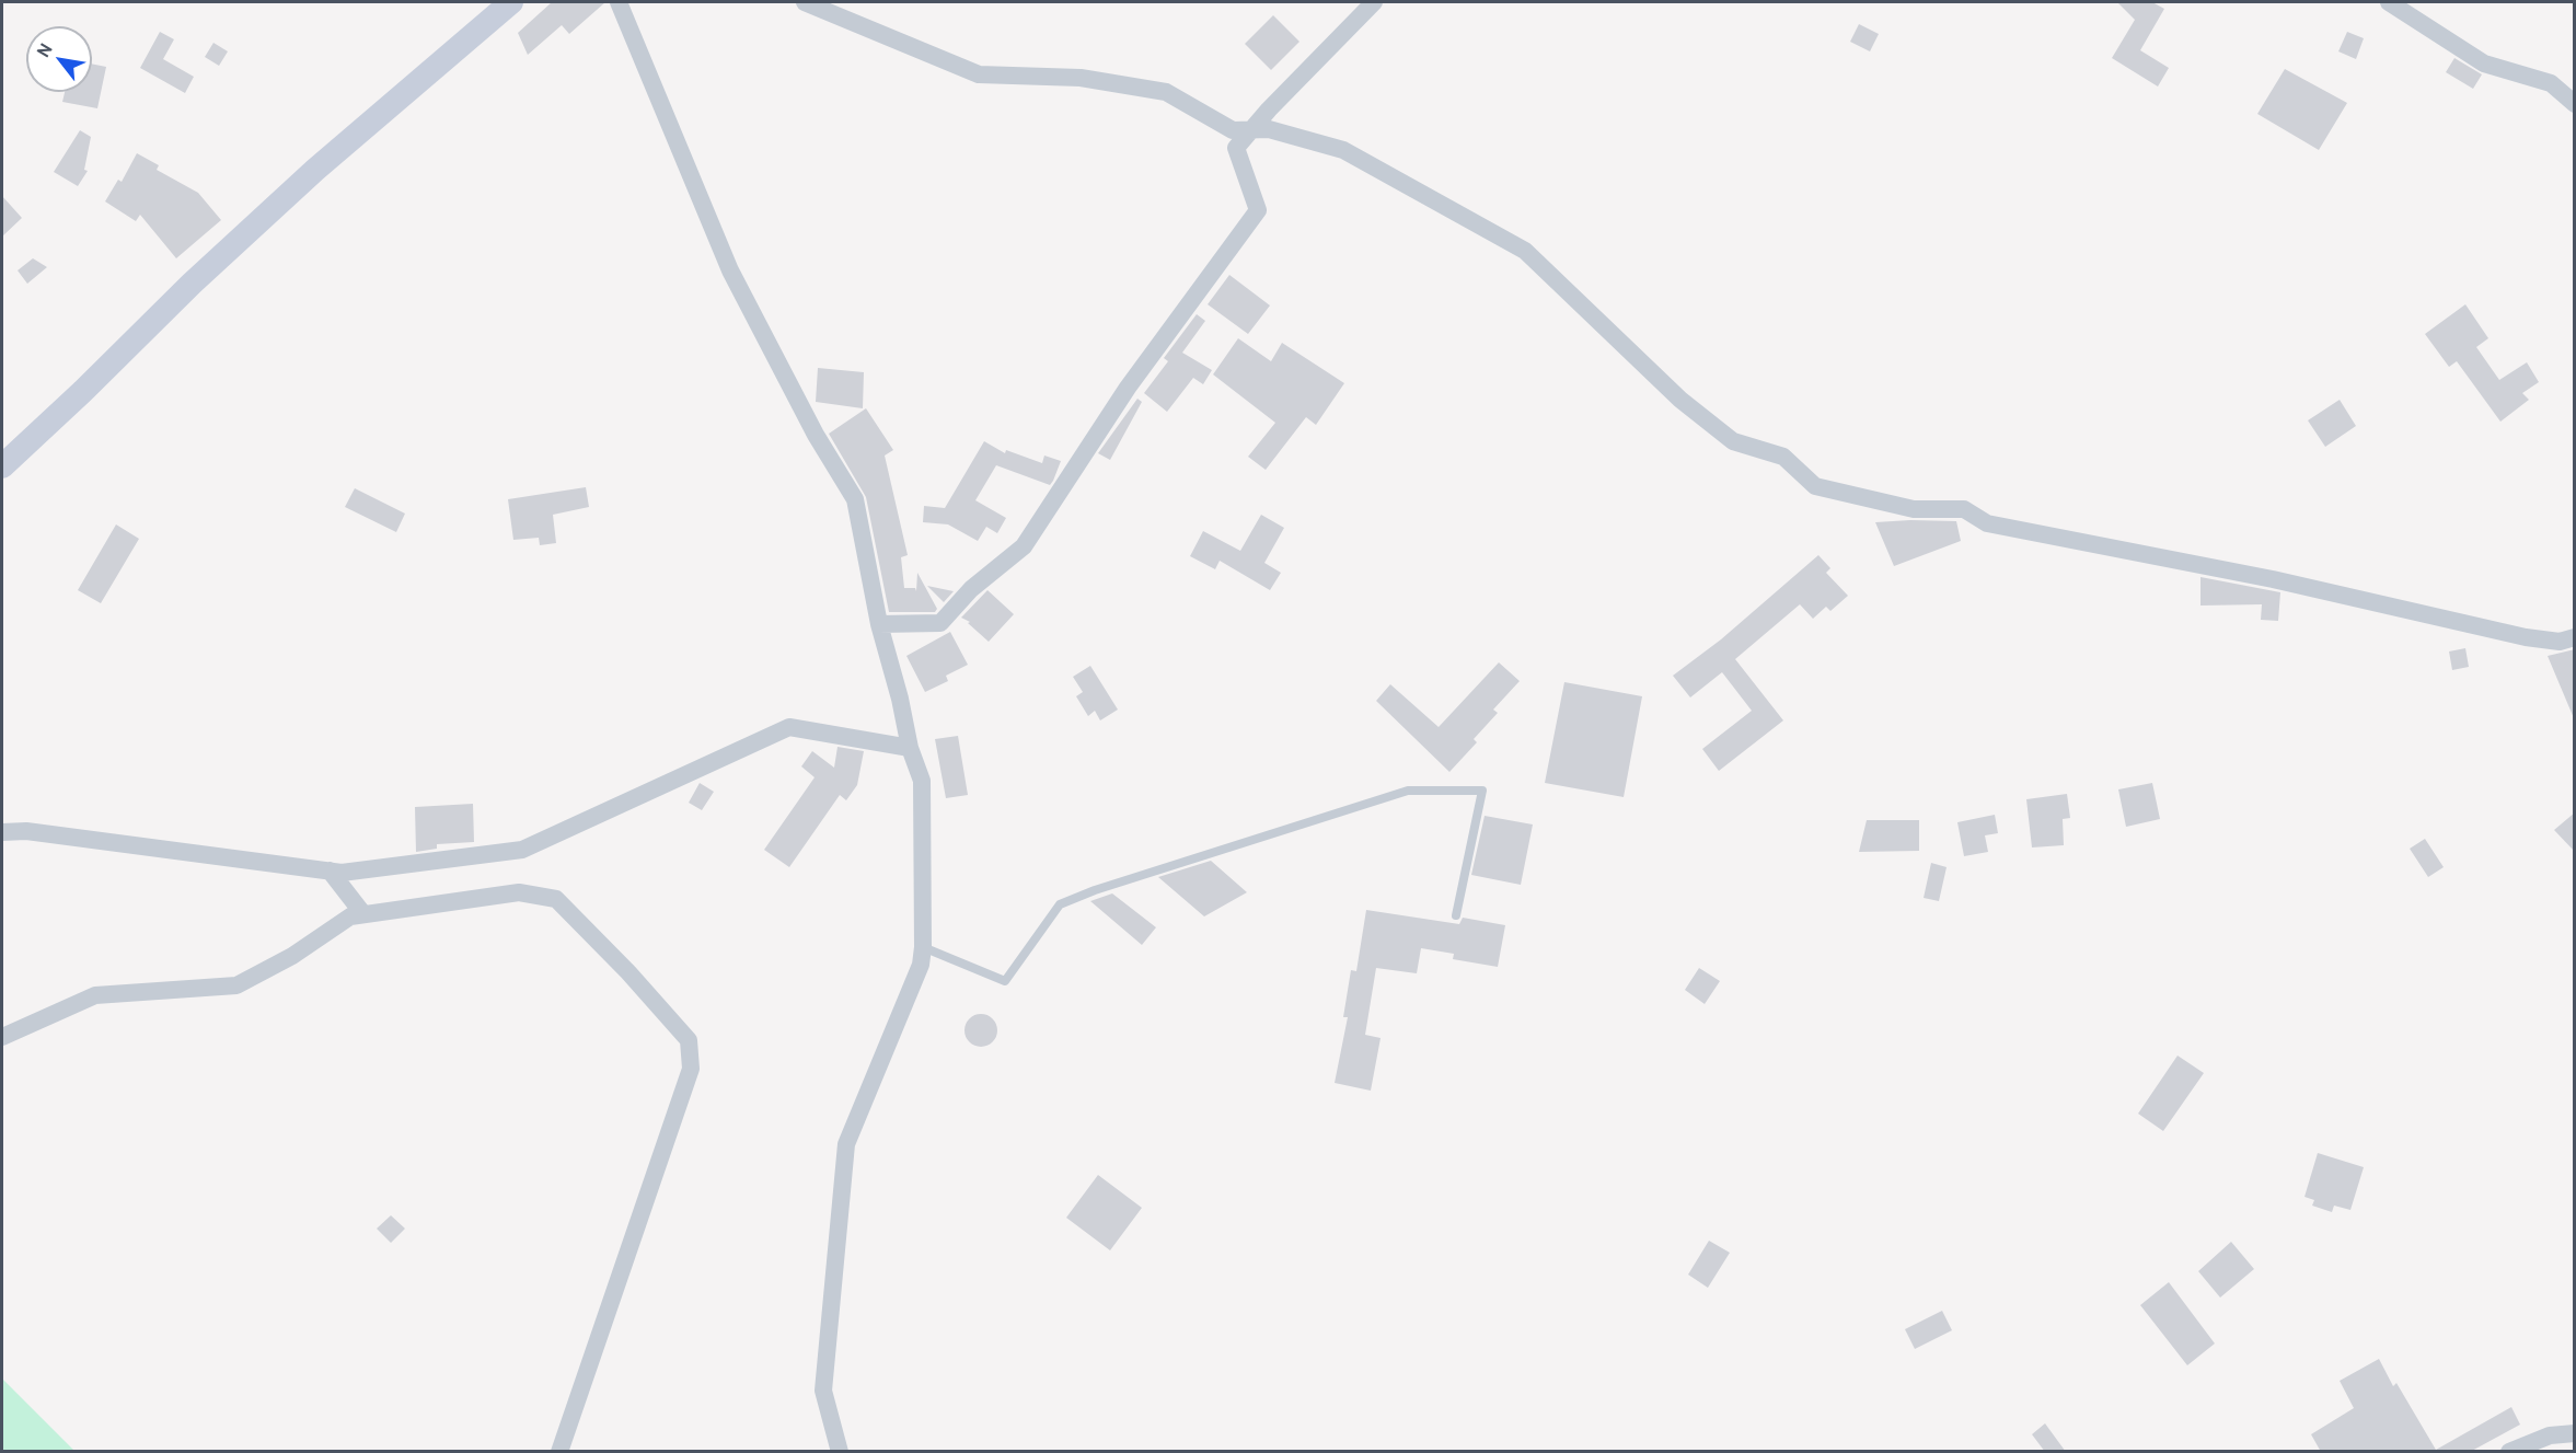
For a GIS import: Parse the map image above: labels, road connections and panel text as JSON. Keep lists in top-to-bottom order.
{
  "north": "top left"
}
